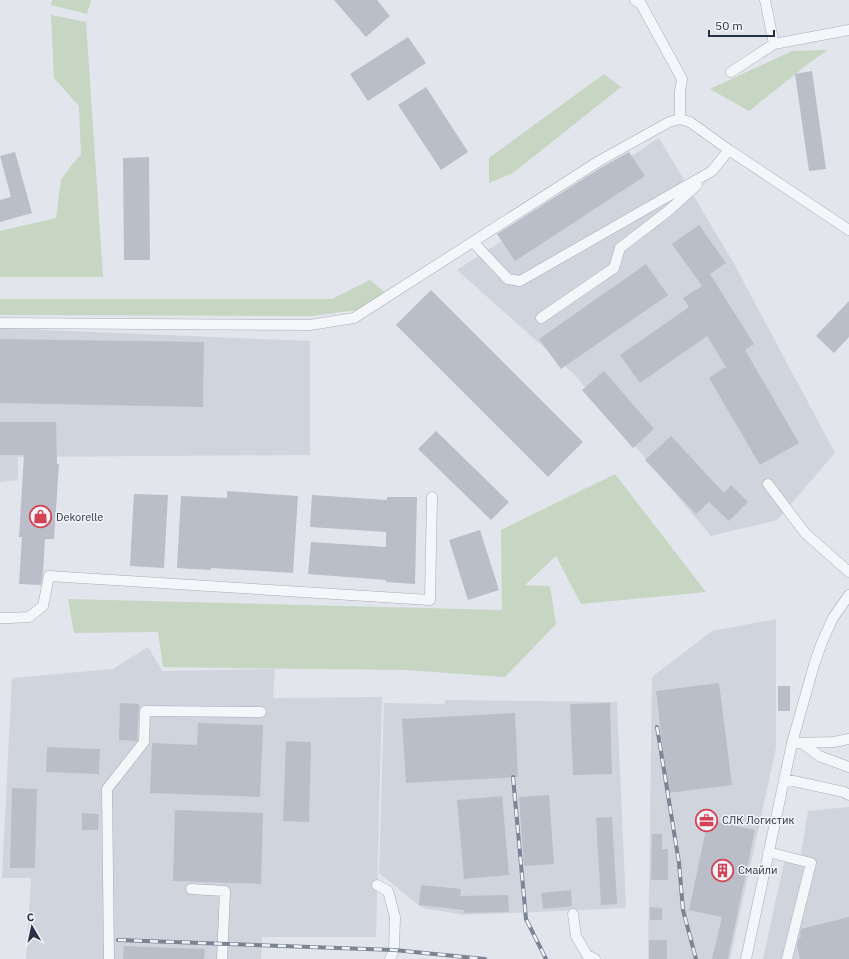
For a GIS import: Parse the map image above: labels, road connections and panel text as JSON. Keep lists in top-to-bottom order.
{
  "places": {
    "shop": ["Dekorelle"],
    "office": ["СЛК Логистик"],
    "building": ["Смайли"]
  },
  "scale_bar": "50 m",
  "north": "top"
}
